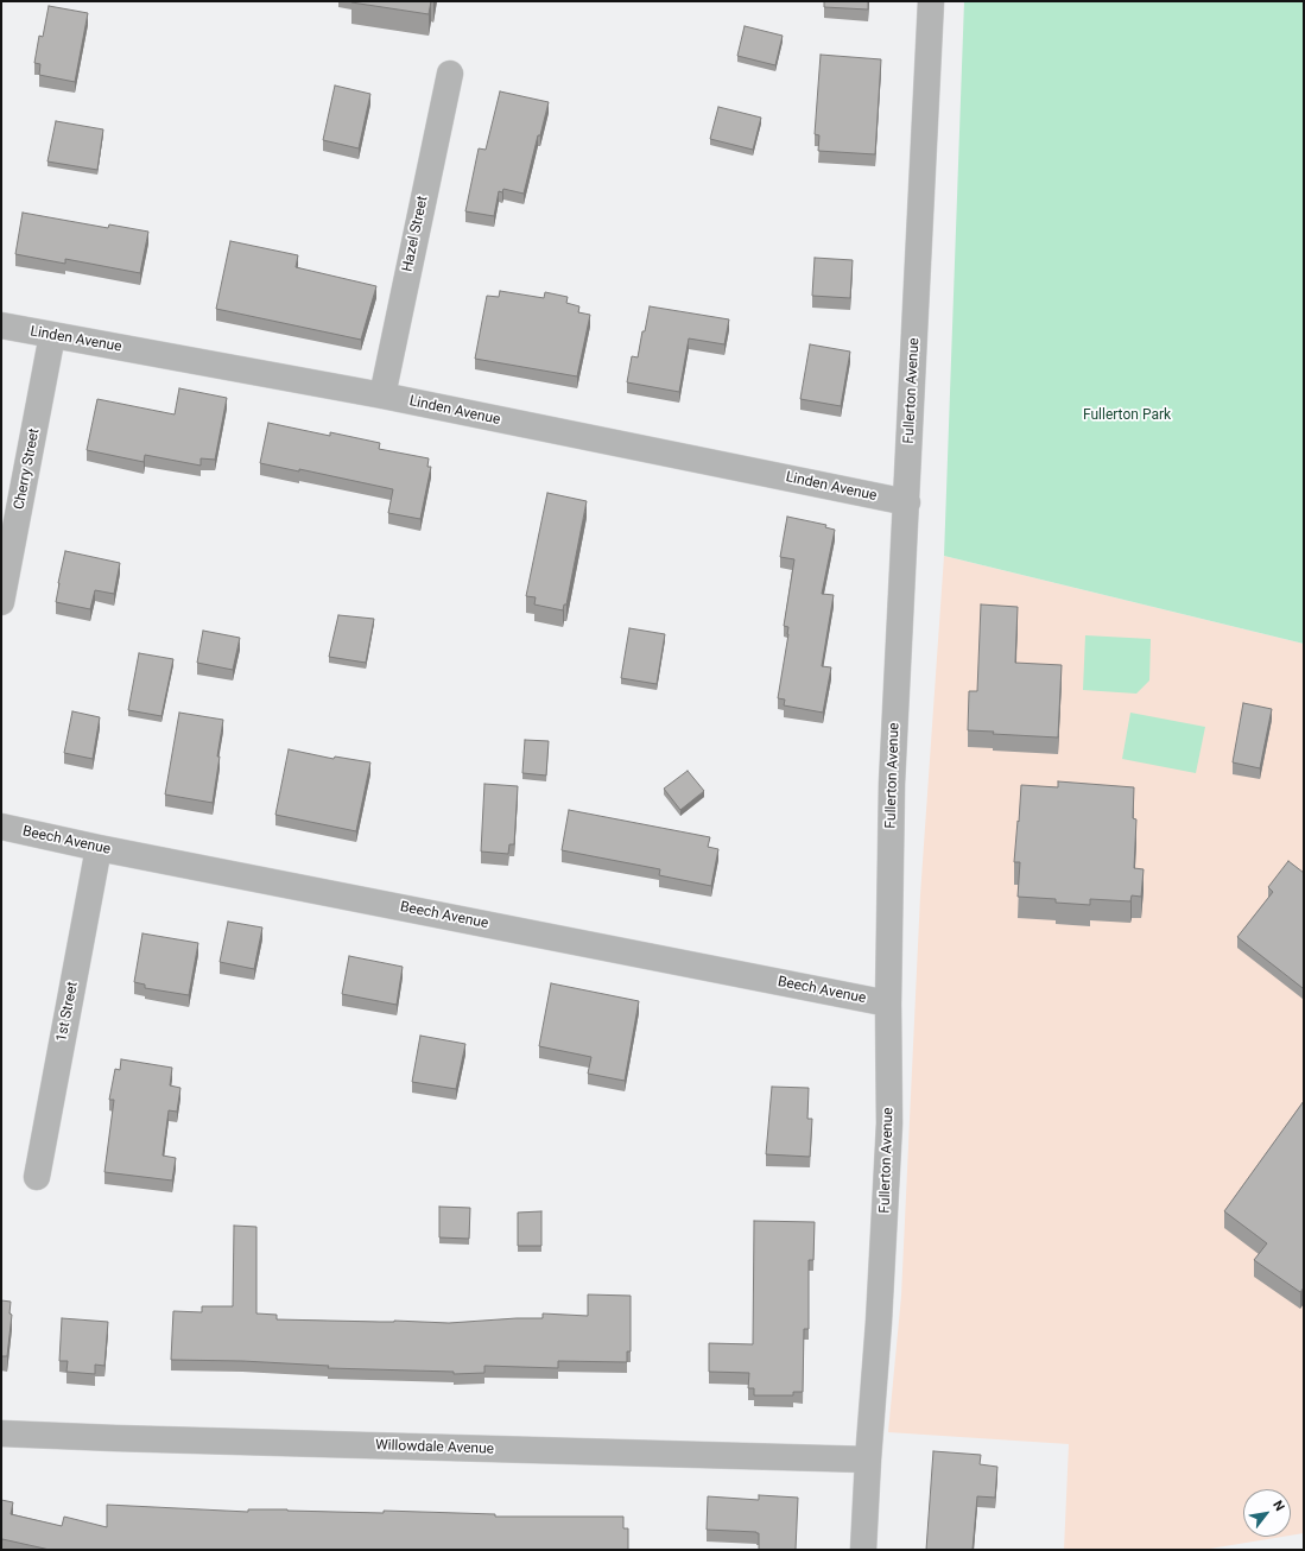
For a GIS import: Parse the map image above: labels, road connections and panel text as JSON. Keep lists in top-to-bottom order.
{
  "streets": {
    "street": [
      "Hazel Street",
      "Linden Avenue",
      "Fullerton Avenue",
      "Cherry Street",
      "Beech Avenue",
      "1st Street",
      "Willowdale Avenue"
    ]
  },
  "crossings": [
    ["Hazel Street", "Linden Avenue"],
    ["Linden Avenue", "Fullerton Avenue"],
    ["Linden Avenue", "Cherry Street"],
    ["Fullerton Avenue", "Beech Avenue"],
    ["Fullerton Avenue", "Willowdale Avenue"],
    ["Beech Avenue", "1st Street"]
  ],
  "parks": ["Fullerton Park"],
  "north": "top right"
}
